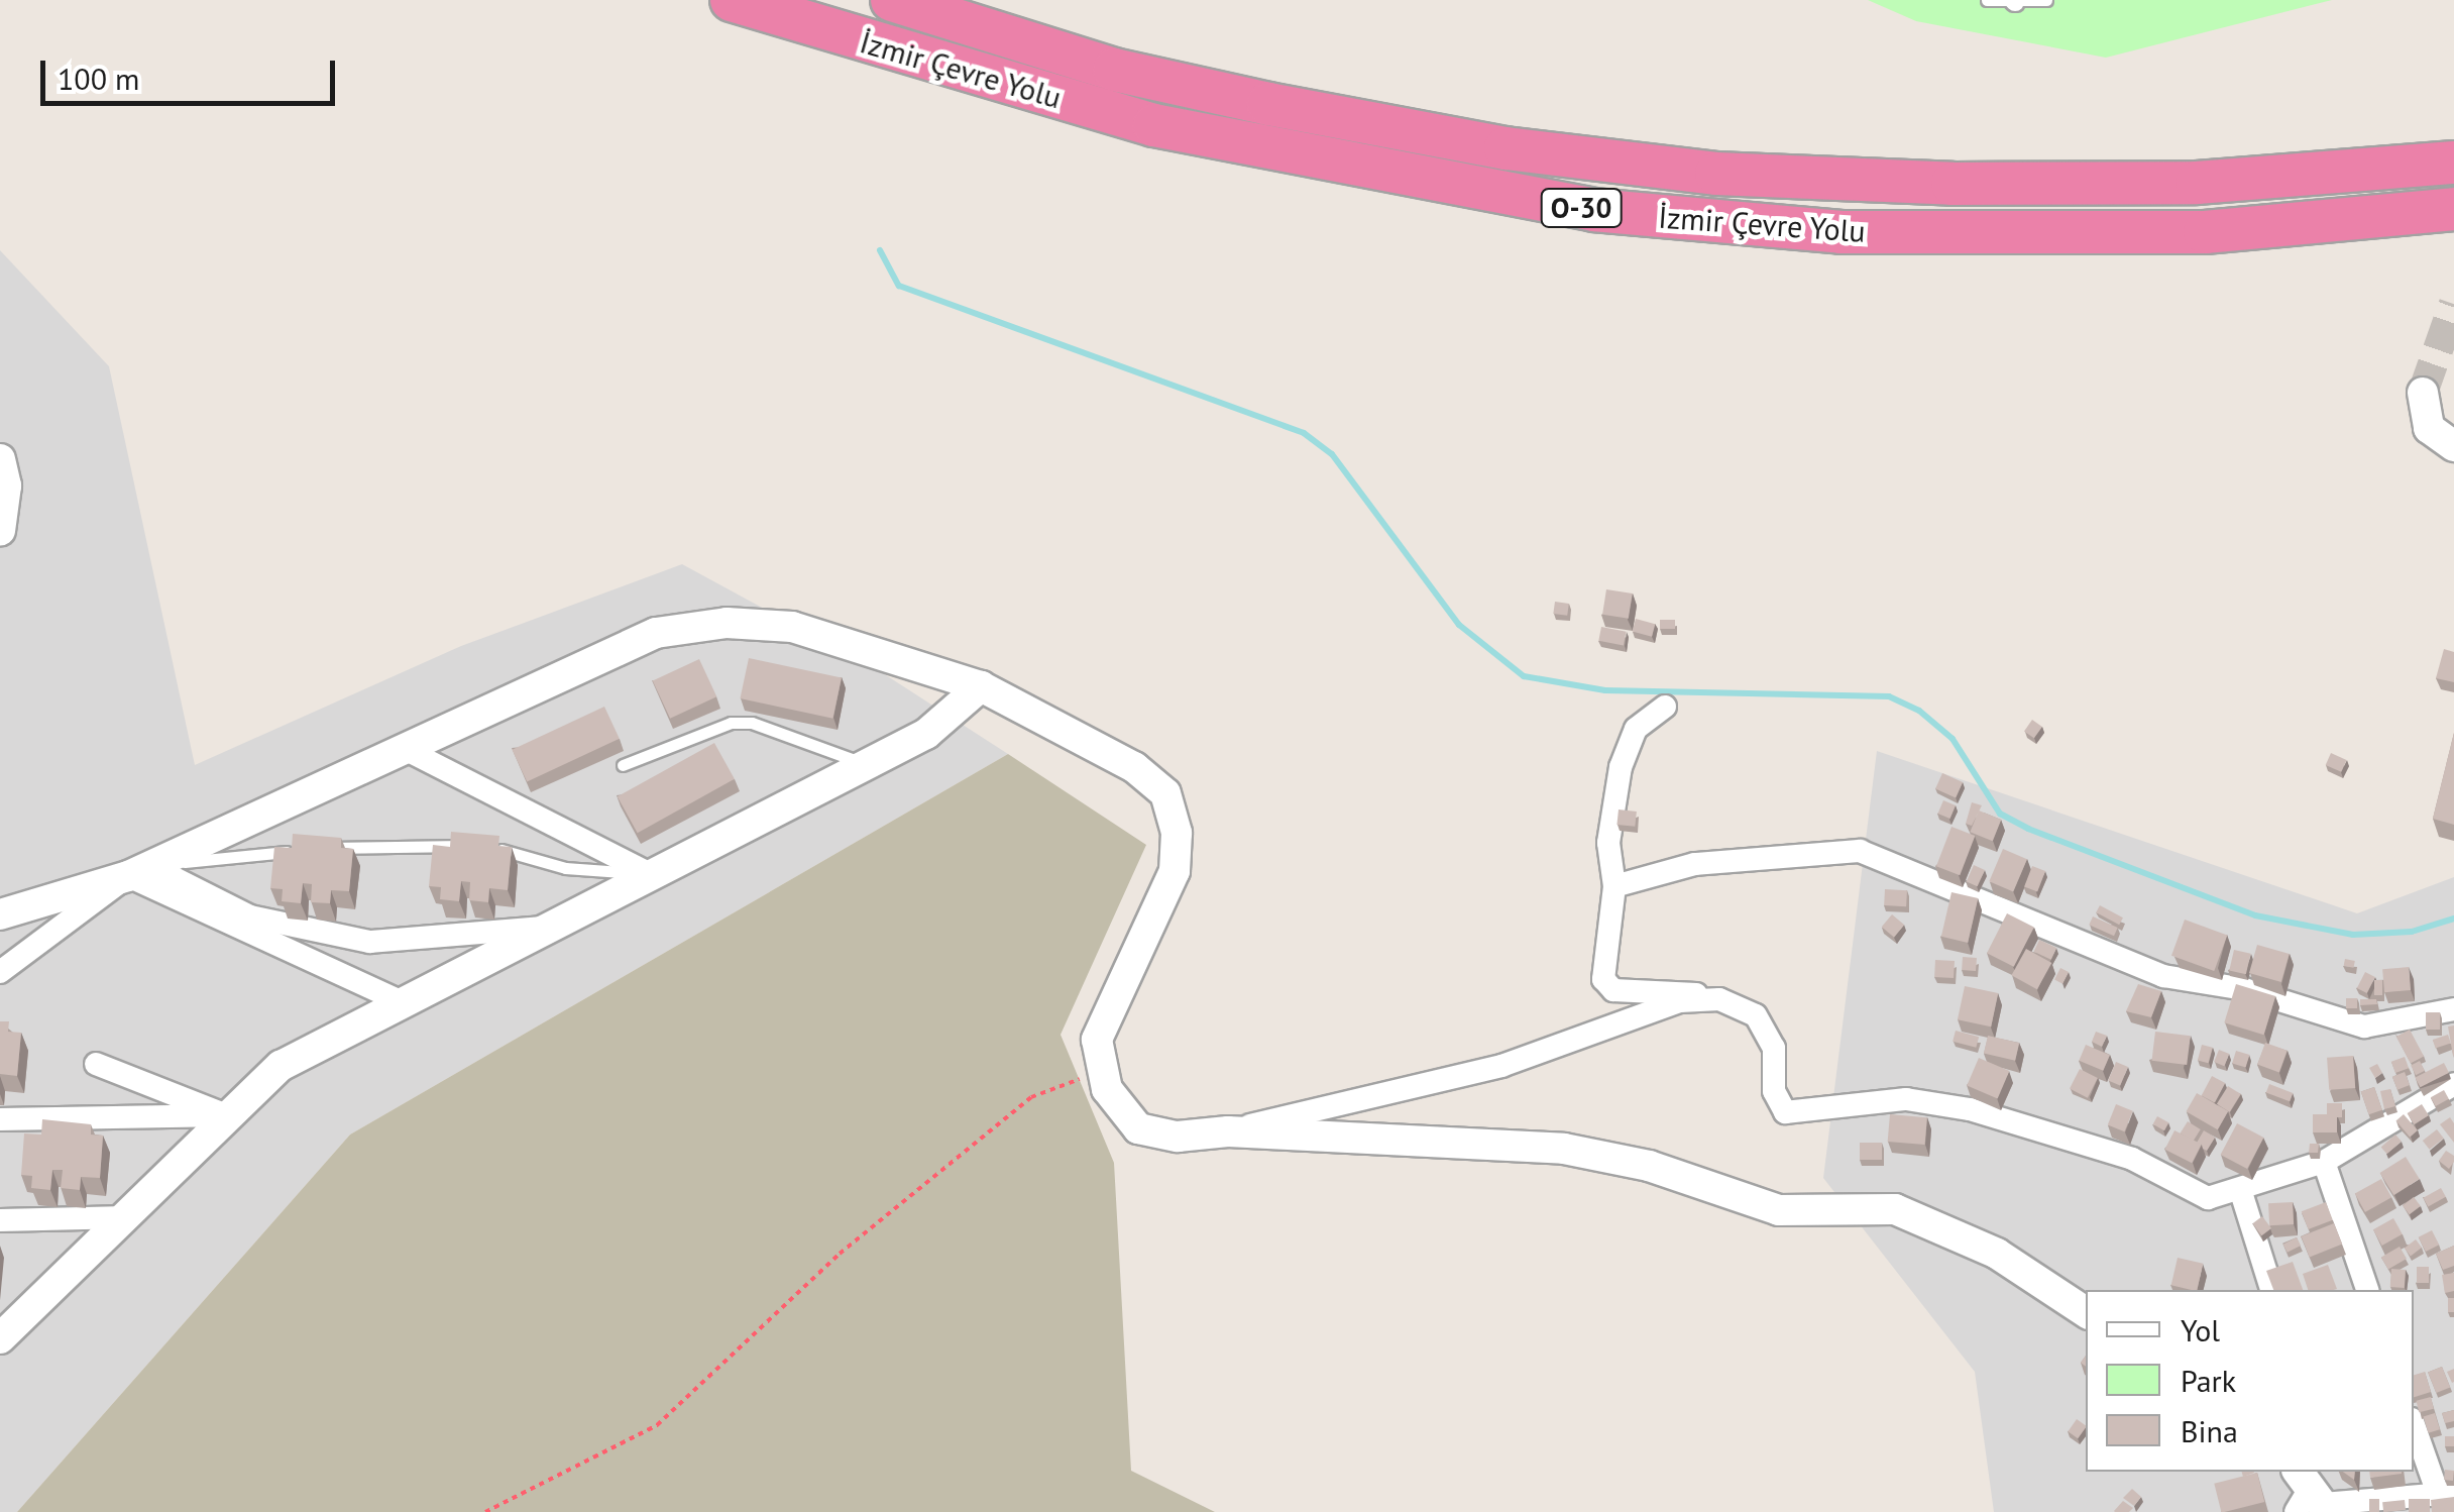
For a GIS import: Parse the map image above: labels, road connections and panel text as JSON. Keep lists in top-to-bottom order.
{
  "streets": {
    "highway": ["İzmir Çevre Yolu", "O-30"]
  },
  "legend": ["Yol", "Park", "Bina"],
  "scale_bar": "100 m"
}
